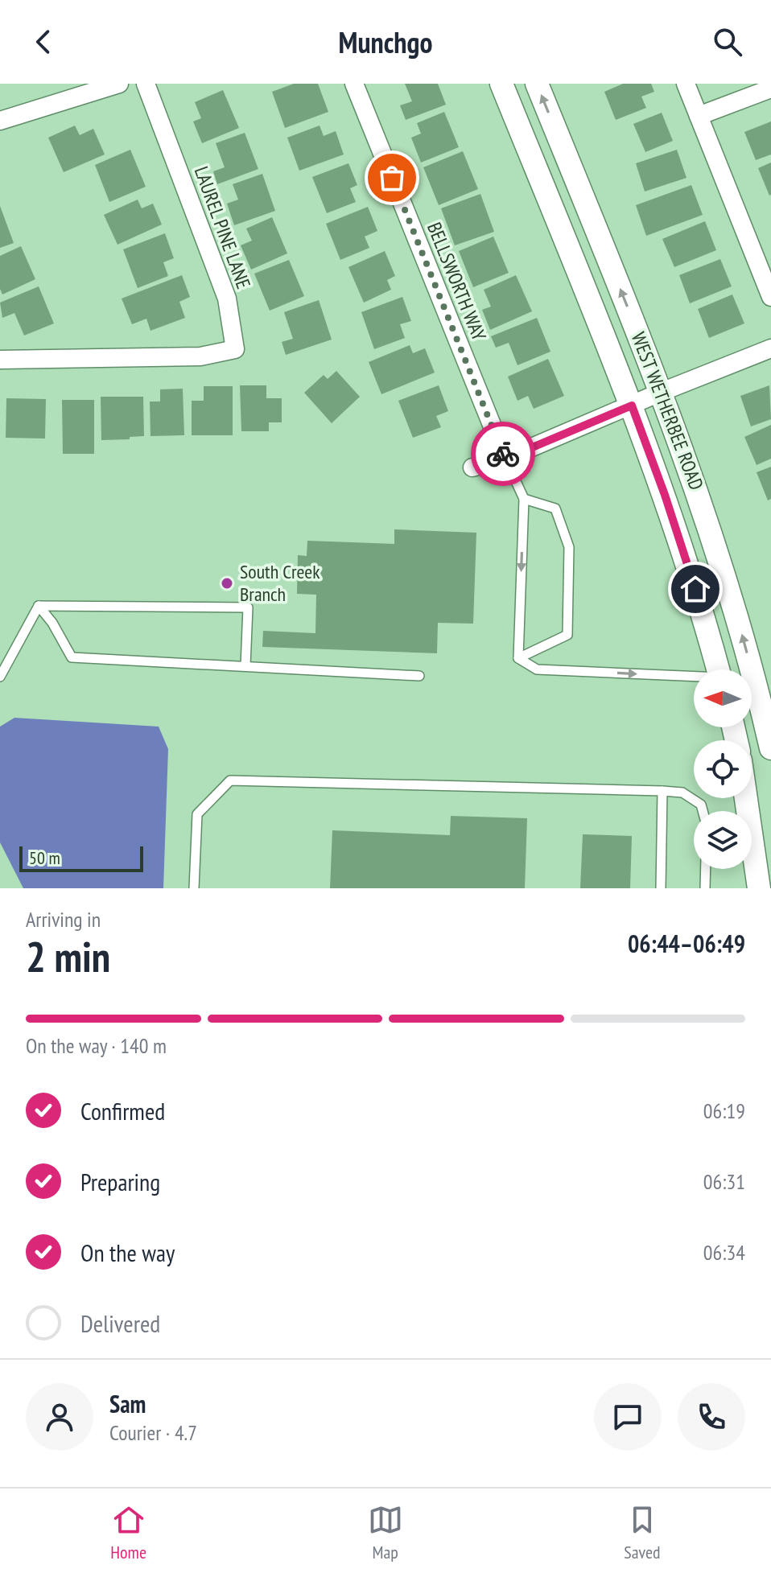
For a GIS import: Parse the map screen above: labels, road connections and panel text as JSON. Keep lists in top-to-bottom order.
{
  "streets": {
    "street": ["LAUREL PINE LANE", "BELLSWORTH WAY", "WEST WETHERBEE ROAD"]
  },
  "places": ["South Creek Branch"],
  "scale_bar": "50 m",
  "north": "left",
  "page": {
    "header": "Munchgo",
    "scale": "50 m",
    "heading": ["2 min", "Arriving in", "06:44–06:49"],
    "panel": ["Sam", "Courier · 4.7"],
    "bar": "On the way · 140 m",
    "list": [
      ["Confirmed", "06:19"],
      ["Preparing", "06:31"],
      ["On the way", "06:34"],
      "Delivered"
    ],
    "tabs": ["Home", "Map", "Saved"]
  }
}
